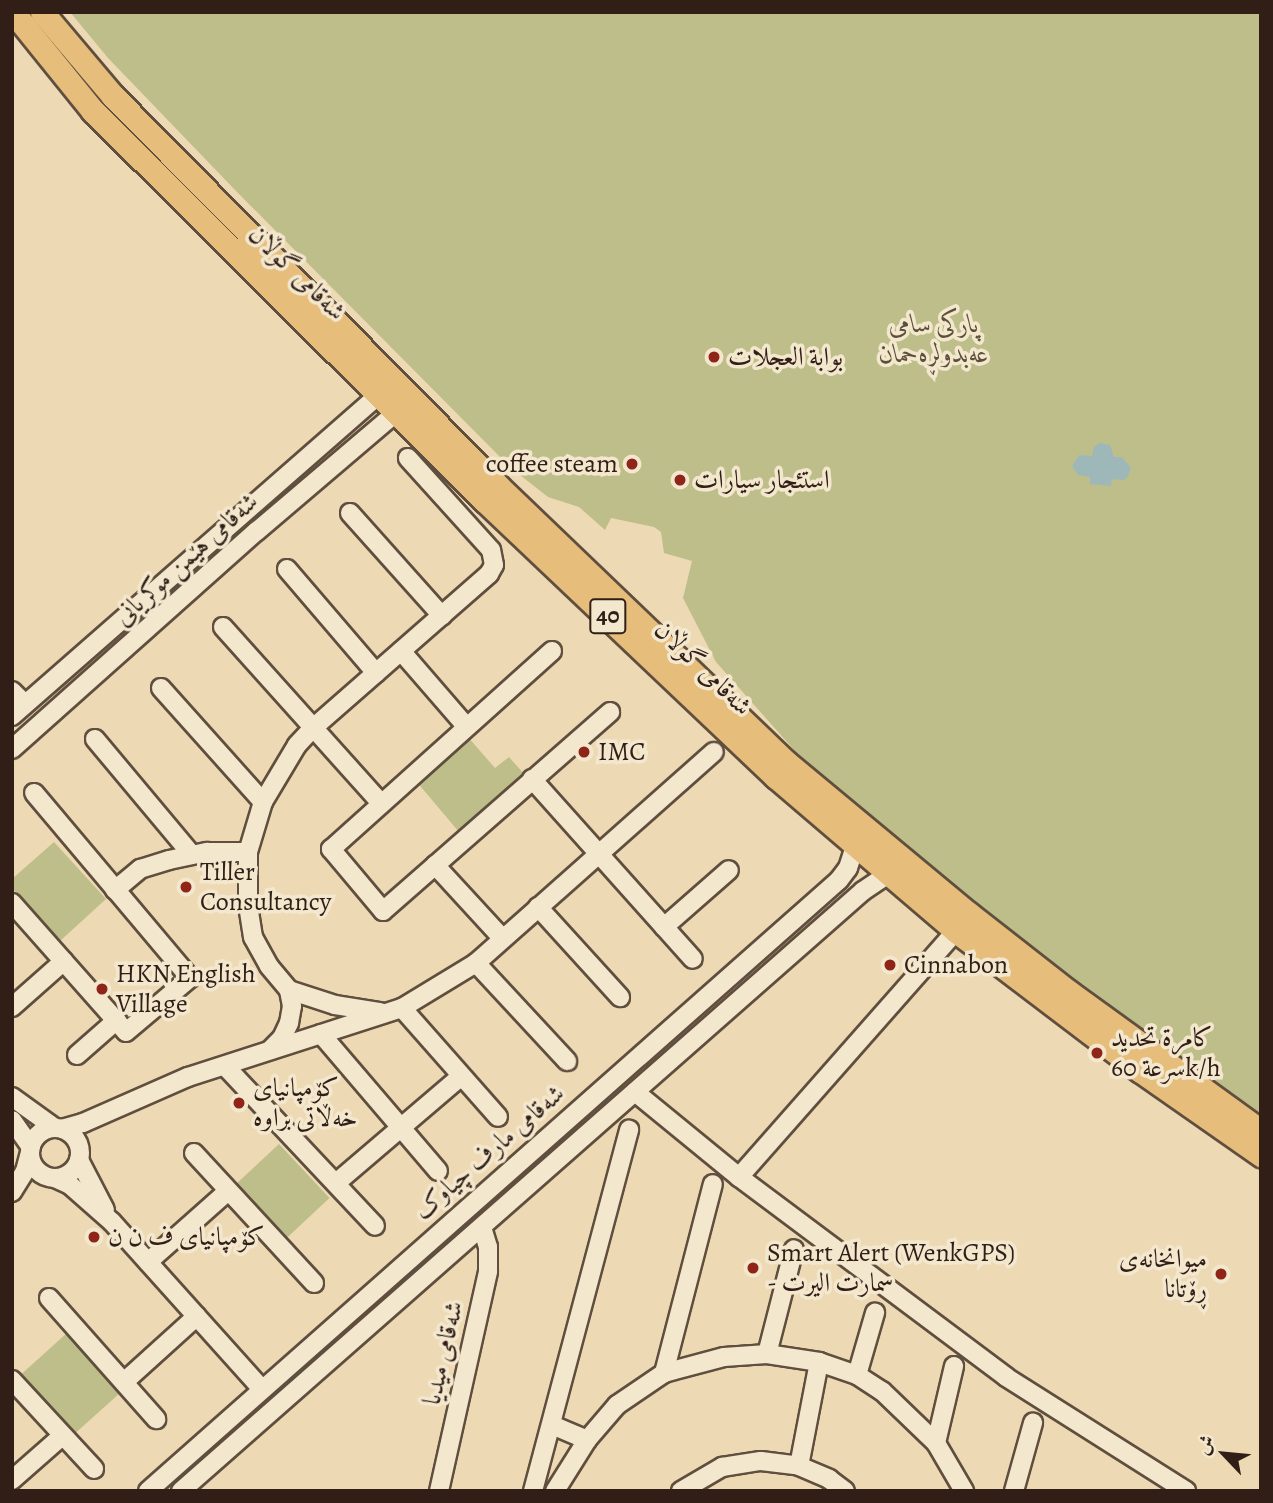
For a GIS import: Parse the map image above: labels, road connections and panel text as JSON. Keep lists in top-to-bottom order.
{
  "streets": {
    "main road": ["شەقامی گوڵان", "40"],
    "street": ["شەقامی هێمن موکریانی", "شەقامی مارف چیاوک", "شەقامی میدیا"]
  },
  "crossings": [
    ["شەقامی گوڵان", "شەقامی هێمن موکریانی"],
    ["شەقامی گوڵان", "شەقامی مارف چیاوک"],
    ["شەقامی مارف چیاوک", "شەقامی میدیا"]
  ],
  "parks": ["پارکی سامی عەبدولڕەحمان"],
  "places": [
    "بوابة العجلات",
    "coffee steam",
    "استئجار سيارات",
    "IMC",
    "Tiller Consultancy",
    "Cinnabon",
    "HKN English Village",
    "كامرة تحديد سرعة 60k/h",
    "کۆمپانیای خەڵاتی براوە",
    "كۆمپانیای ف ن ن",
    "Smart Alert (WenkGPS) - سمارت اليرت",
    "میوانخانەی ڕۆتانا"
  ],
  "north": "top left"
}
